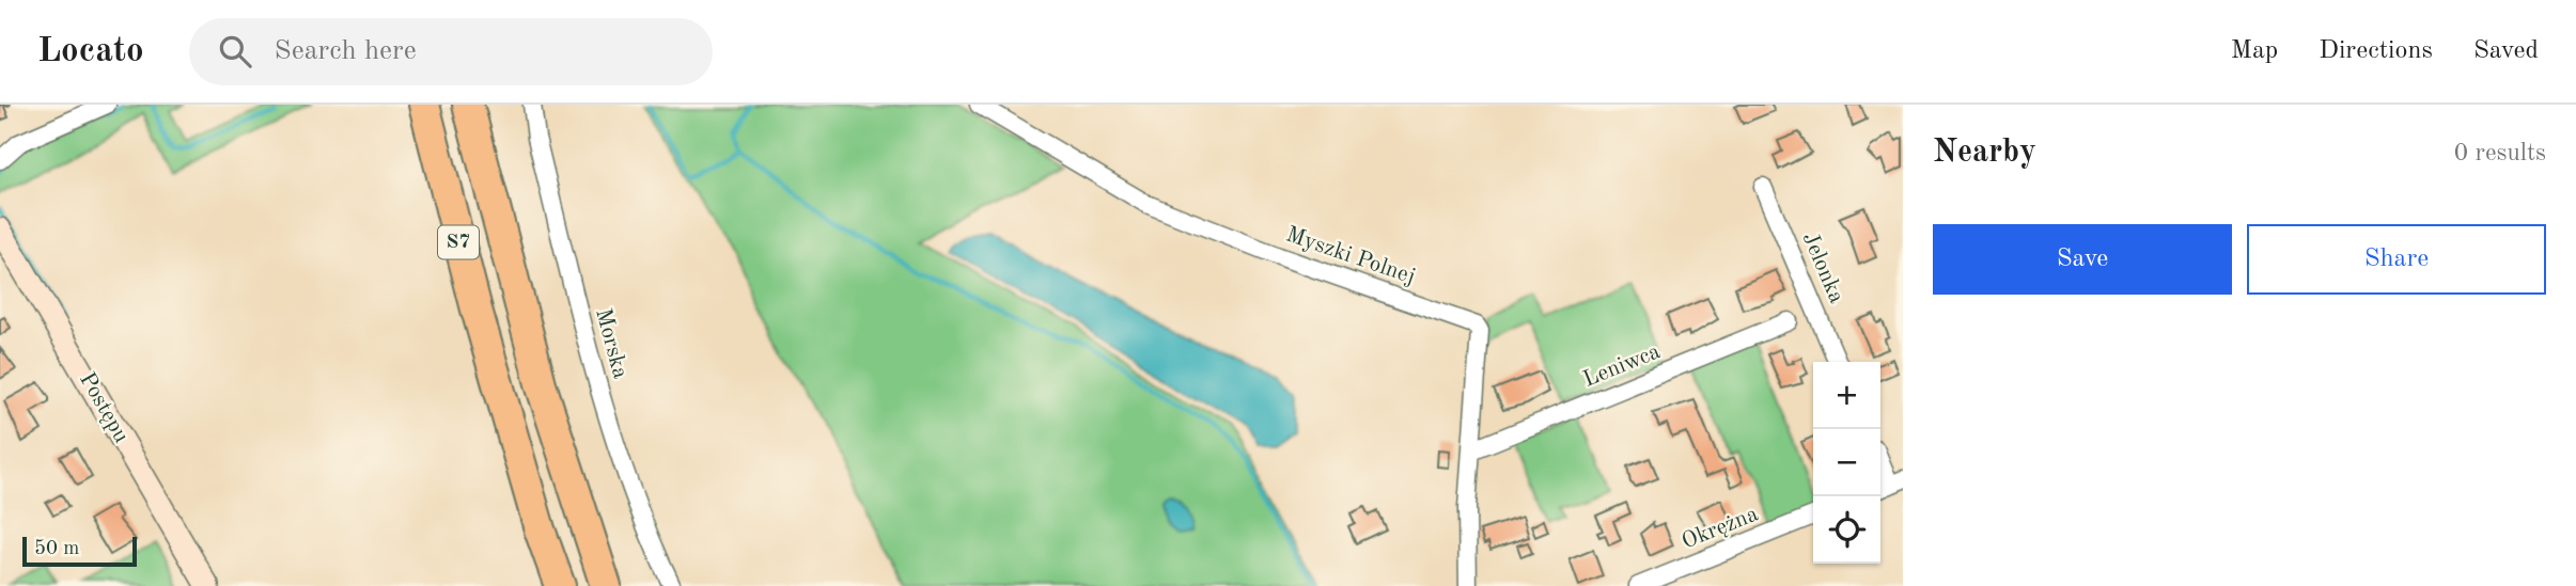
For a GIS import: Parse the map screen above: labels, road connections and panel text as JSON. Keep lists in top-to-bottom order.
{
  "streets": {
    "highway": ["S7"],
    "street": [
      "Myszki Polnej",
      "Jelonka",
      "Morska",
      "Leniwca",
      "Postępu",
      "Okrężna"
    ]
  },
  "crossings": [
    ["Myszki Polnej", "Leniwca"]
  ],
  "scale_bar": "50 m",
  "page": {
    "header": "Locato",
    "search": "Search here",
    "nav": ["Map", "Directions", "Saved"],
    "heading": ["Nearby", "0 results"],
    "buttons": ["Save", "Share"],
    "map_buttons": ["+", "−"],
    "scale": "50 m"
  }
}
